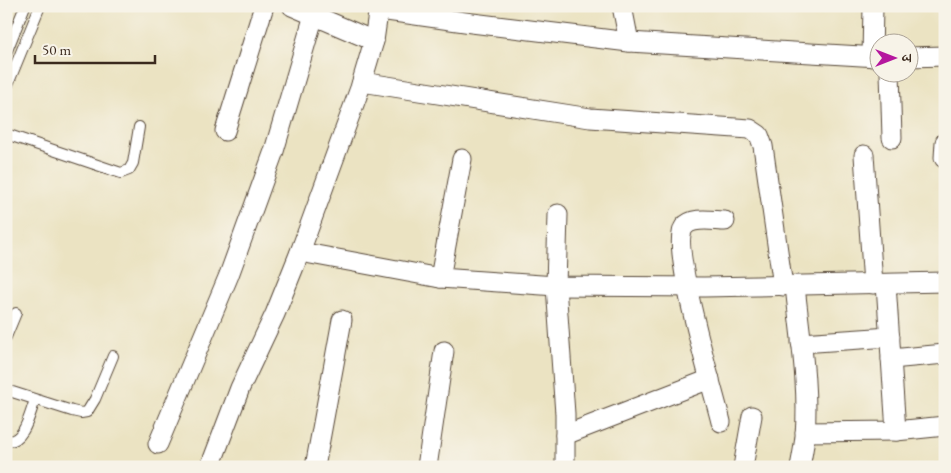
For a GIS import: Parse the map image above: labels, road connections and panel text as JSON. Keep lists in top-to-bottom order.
{
  "scale_bar": "50 m",
  "north": "right"
}
